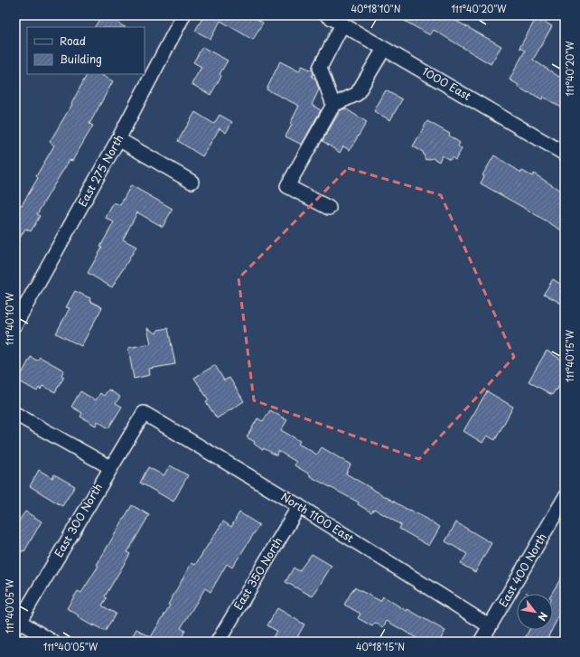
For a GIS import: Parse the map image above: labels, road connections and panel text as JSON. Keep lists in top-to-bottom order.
{
  "streets": {
    "street": [
      "1000 East",
      "East 275 North",
      "North 1100 East",
      "East 300 North",
      "East 400 North",
      "East 350 North"
    ]
  },
  "crossings": [
    ["North 1100 East", "East 300 North"],
    ["North 1100 East", "East 400 North"],
    ["North 1100 East", "East 350 North"]
  ],
  "legend": ["Road", "Building"],
  "north": "bottom right",
  "coordinates": [
    "40°18'10\"N",
    "111°40'20\"W",
    "111°40'10\"W",
    "111°40'15\"W",
    "111°40'05\"W",
    "40°18'15\"N"
  ]
}
